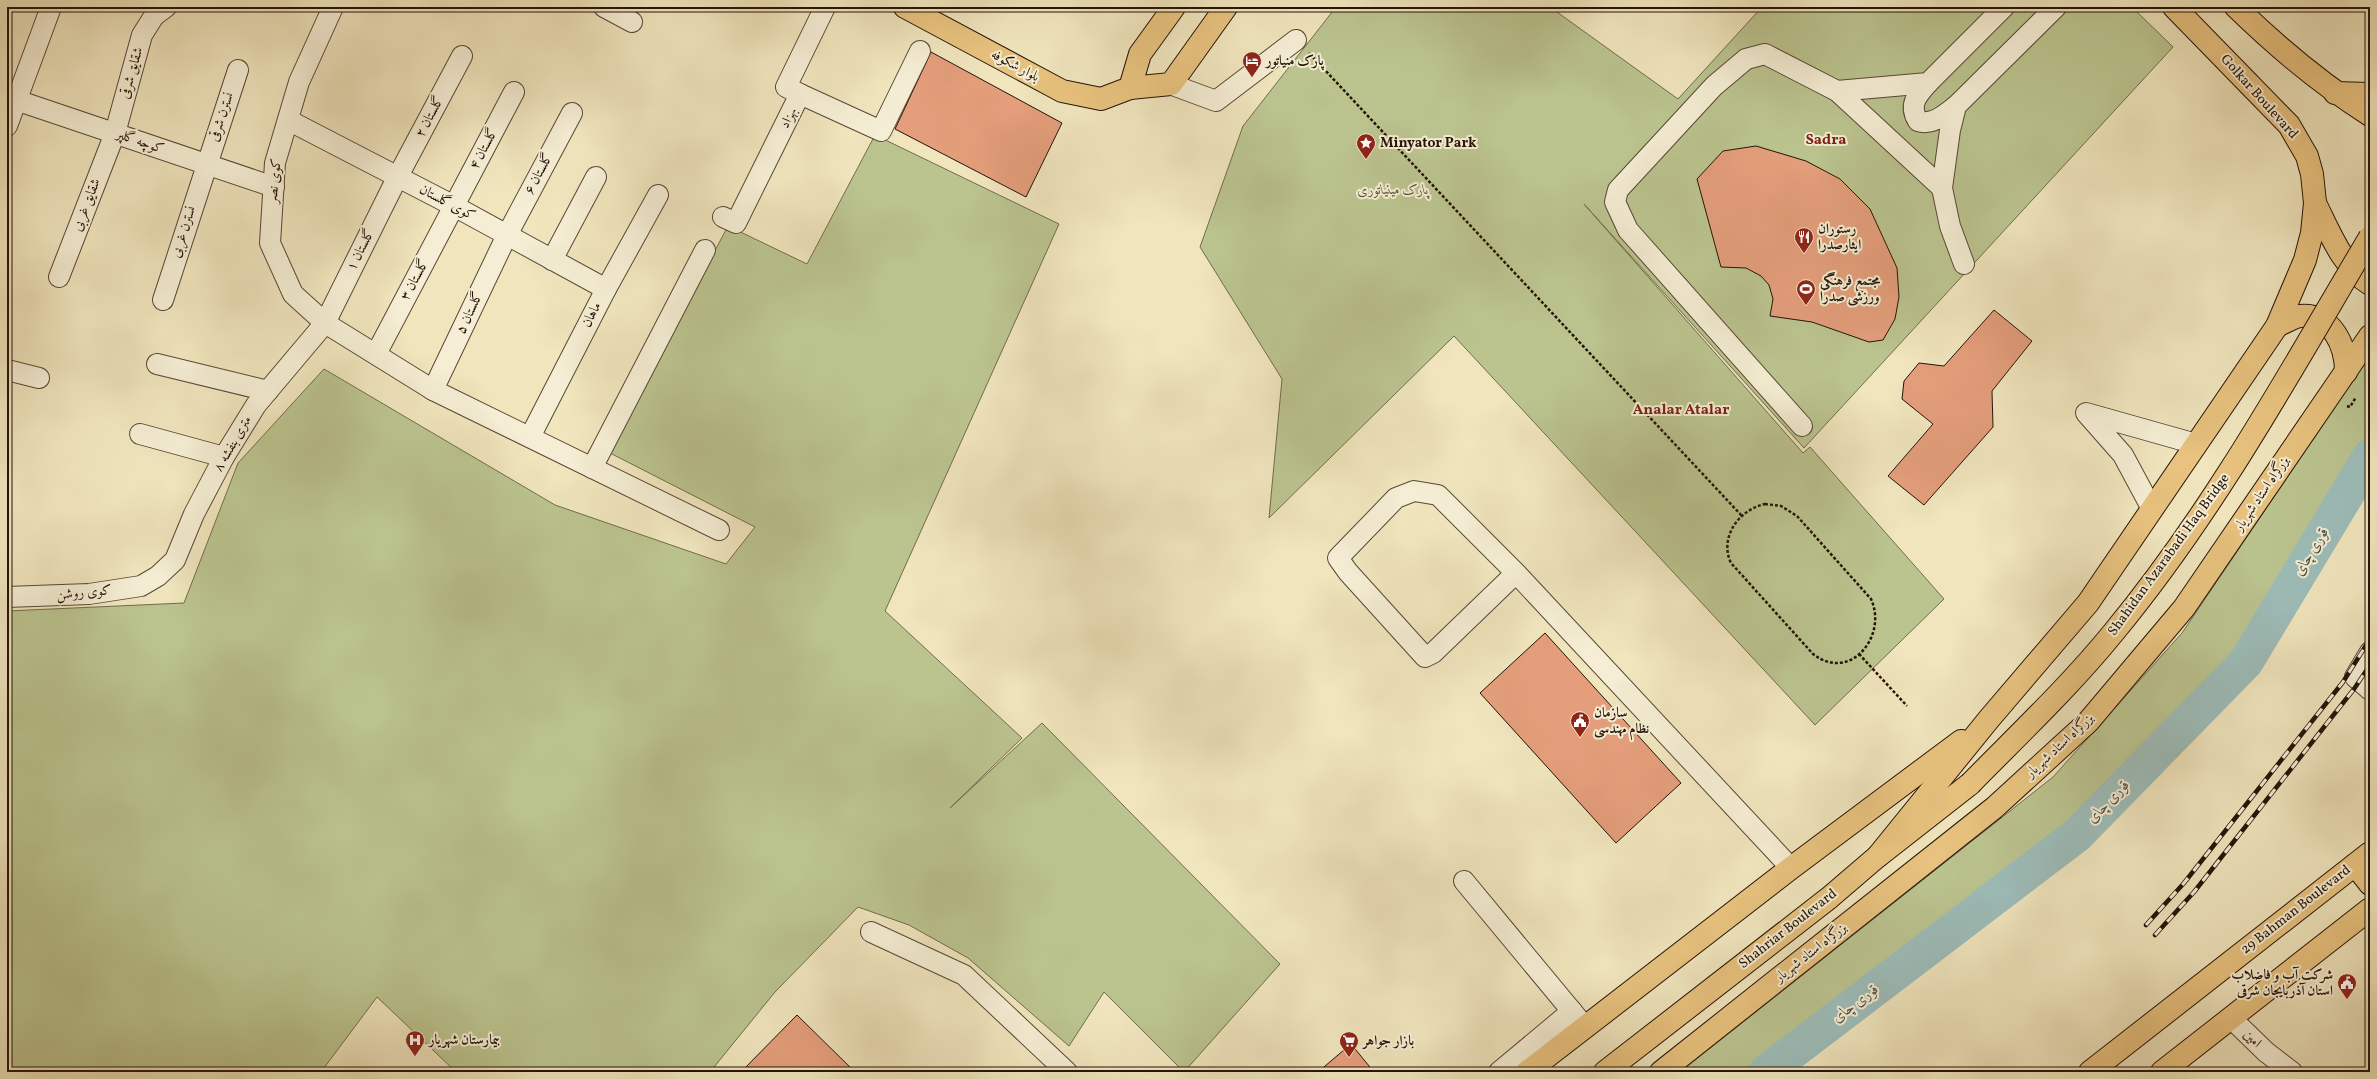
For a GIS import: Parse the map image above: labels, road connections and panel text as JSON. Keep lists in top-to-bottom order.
{
  "streets": {
    "main road": [
      "بلوار شکوفه",
      "Golkar Boulevard",
      "بزرگراه استاد شهریار",
      "Shahidan Azarabadi Haq Bridge",
      "29 Bahman Boulevard",
      "Shahriar Boulevard"
    ],
    "street": [
      "شقایق شرقی",
      "نسترن شرقی",
      "گلستان ۲",
      "بهزاد",
      "کوچه گلپر",
      "گلستان ۴",
      "گلستان ۶",
      "کوی نصر",
      "کوی گلستان",
      "شقایق غربی",
      "نسترن غربی",
      "گلستان ۱",
      "گلستان ۳",
      "گلستان ۵",
      "ماهان",
      "۸ متری بنفشه",
      "کوی روشن",
      "امین"
    ]
  },
  "crossings": [
    ["شقایق شرقی", "کوچه گلپر"],
    ["شقایق شرقی", "شقایق غربی"],
    ["نسترن شرقی", "کوچه گلپر"],
    ["نسترن شرقی", "نسترن غربی"],
    ["گلستان ۲", "کوی گلستان"],
    ["گلستان ۲", "گلستان ۱"],
    ["کوچه گلپر", "کوی نصر"],
    ["کوچه گلپر", "شقایق غربی"],
    ["کوچه گلپر", "نسترن غربی"],
    ["گلستان ۴", "کوی گلستان"],
    ["گلستان ۴", "گلستان ۳"],
    ["گلستان ۶", "کوی گلستان"],
    ["گلستان ۶", "گلستان ۵"],
    ["کوی نصر", "کوی گلستان"],
    ["کوی نصر", "گلستان ۱"],
    ["کوی نصر", "گلستان ۳"],
    ["کوی نصر", "گلستان ۵"],
    ["کوی نصر", "ماهان"],
    ["کوی نصر", "۸ متری بنفشه"],
    ["کوی گلستان", "گلستان ۱"],
    ["کوی گلستان", "گلستان ۳"],
    ["کوی گلستان", "گلستان ۵"],
    ["کوی گلستان", "ماهان"],
    ["گلستان ۱", "۸ متری بنفشه"],
    ["۸ متری بنفشه", "کوی روشن"],
    ["Shahidan Azarabadi Haq Bridge", "Shahriar Boulevard"]
  ],
  "districts": ["Sadra", "Analar Atalar"],
  "water": ["قوری چای"],
  "parks": ["پارک مینیاتوری"],
  "places": {
    "hotel": ["پارک منیاتور"],
    "place": ["Minyator Park"],
    "restaurant": ["رستوران ایثارصدرا"],
    "sports": ["مجتمع فرهنگی ورزشی صدرا"],
    "public building": ["سازمان نظام مهندسی", "شرکت آب و فاضلاب استان آذربایجان شرقی"],
    "hospital": ["بیمارستان شهریار"],
    "supermarket": ["بازار جواهر"]
  }
}
